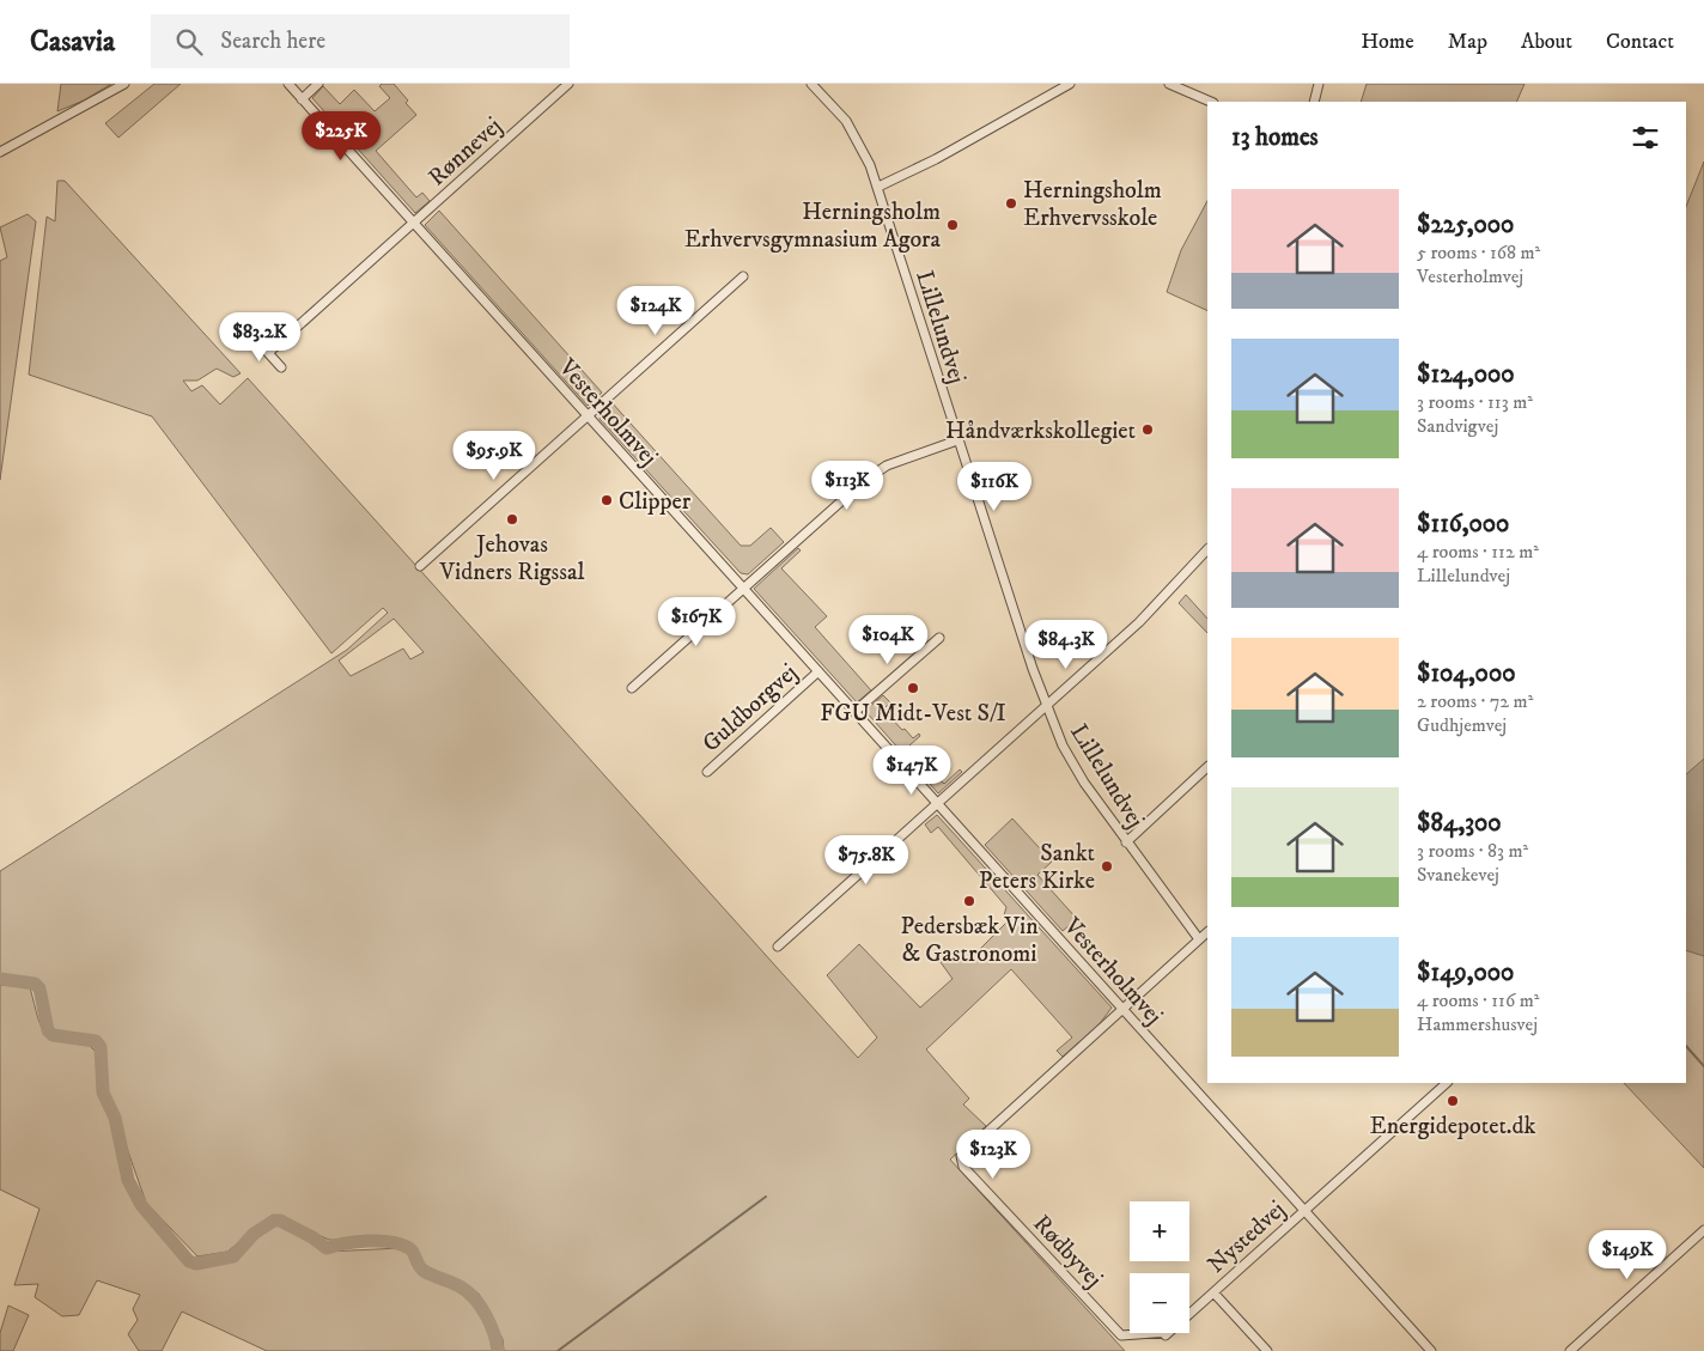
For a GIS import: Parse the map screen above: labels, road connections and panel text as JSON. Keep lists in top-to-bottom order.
{
  "streets": {
    "street": [
      "Rønnevej",
      "Lillelundvej",
      "Vesterholmvej",
      "Guldborgvej",
      "Nystedvej",
      "Rødbyvej"
    ]
  },
  "crossings": [
    ["Rønnevej", "Vesterholmvej"],
    ["Vesterholmvej", "Guldborgvej"],
    ["Vesterholmvej", "Nystedvej"],
    ["Vesterholmvej", "Rødbyvej"],
    ["Nystedvej", "Rødbyvej"]
  ],
  "places": [
    "Herningsholm Erhvervsskole",
    "Herningsholm Erhvervsgymnasium Agora",
    "Håndværkskollegiet",
    "Clipper",
    "Jehovas Vidners Rigssal",
    "FGU Midt-Vest S/I",
    "Sankt Peters Kirke",
    "Pedersbæk Vin & Gastronomi",
    "Energidepotet.dk"
  ],
  "page": {
    "header": "Casavia",
    "search": "Search here",
    "nav": [
      "Home",
      "Map",
      "About",
      "Contact"
    ],
    "heading": "13 homes",
    "price": [
      "$225K",
      "$124K",
      "$83.2K",
      "$95.9K",
      "$113K",
      "$116K",
      "$167K",
      "$104K",
      "$84.3K",
      "$147K",
      "$75.8K",
      "$123K",
      "$149K"
    ],
    "list": [
      {
        "name": "$225,000",
        "note": "5 rooms · 168 m² · Vesterholmvej"
      },
      {
        "name": "$124,000",
        "note": "3 rooms · 113 m² · Sandvigvej"
      },
      {
        "name": "$116,000",
        "note": "4 rooms · 112 m² · Lillelundvej"
      },
      {
        "name": "$104,000",
        "note": "2 rooms · 72 m² · Gudhjemvej"
      },
      {
        "name": "$84,300",
        "note": "3 rooms · 83 m² · Svanekevej"
      },
      {
        "name": "$149,000",
        "note": "4 rooms · 116 m² · Hammershusvej"
      }
    ],
    "map_buttons": ["+", "−"]
  }
}
